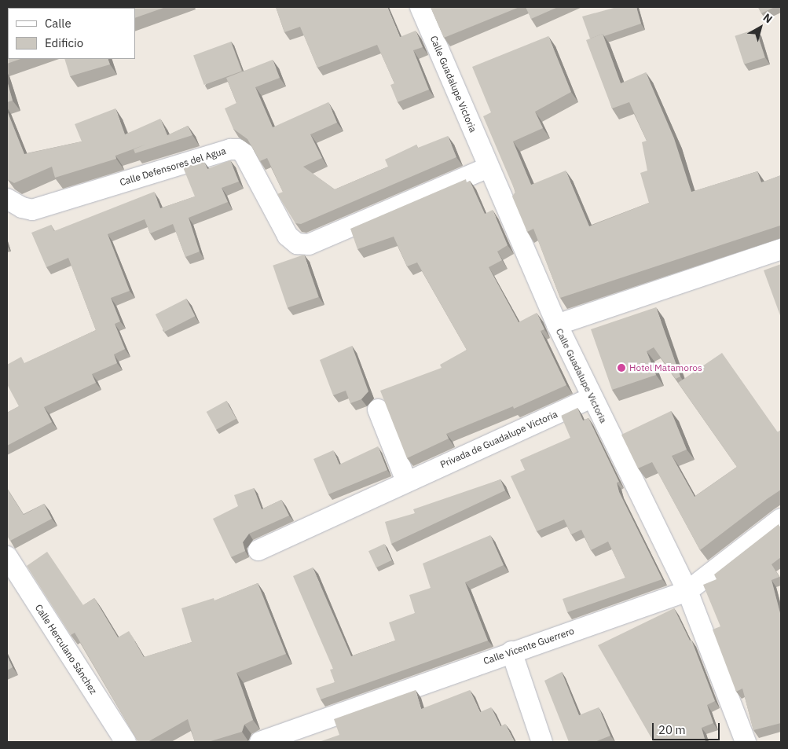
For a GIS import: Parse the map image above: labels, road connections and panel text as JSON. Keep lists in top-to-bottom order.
{
  "streets": {
    "street": [
      "Calle Guadalupe Victoria",
      "Calle Defensores del Agua",
      "Privada de Guadalupe Victoria",
      "Calle Vicente Guerrero",
      "Calle Herculano Sánchez"
    ]
  },
  "crossings": [
    ["Calle Guadalupe Victoria", "Calle Defensores del Agua"],
    ["Calle Guadalupe Victoria", "Privada de Guadalupe Victoria"],
    ["Calle Guadalupe Victoria", "Calle Vicente Guerrero"]
  ],
  "places": ["Hotel Matamoros"],
  "legend": ["Calle", "Edificio"],
  "scale_bar": "20 m",
  "north": "top right"
}
